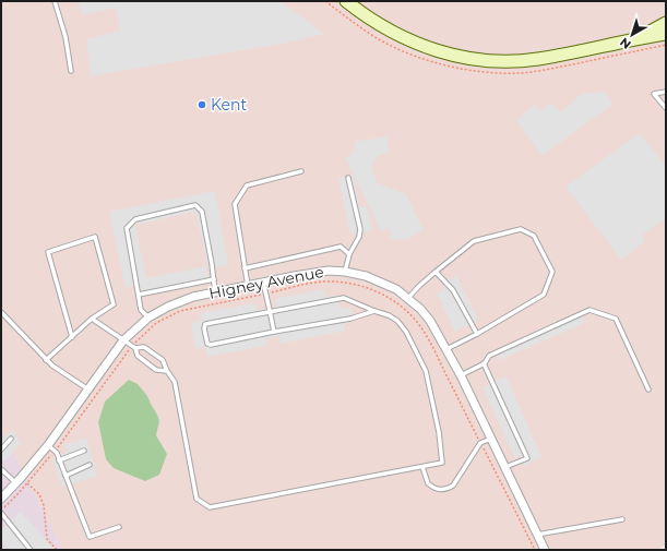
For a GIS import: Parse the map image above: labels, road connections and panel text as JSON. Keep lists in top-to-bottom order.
{
  "streets": {
    "street": ["Higney Avenue"]
  },
  "places": ["Kent"],
  "north": "bottom left"
}
